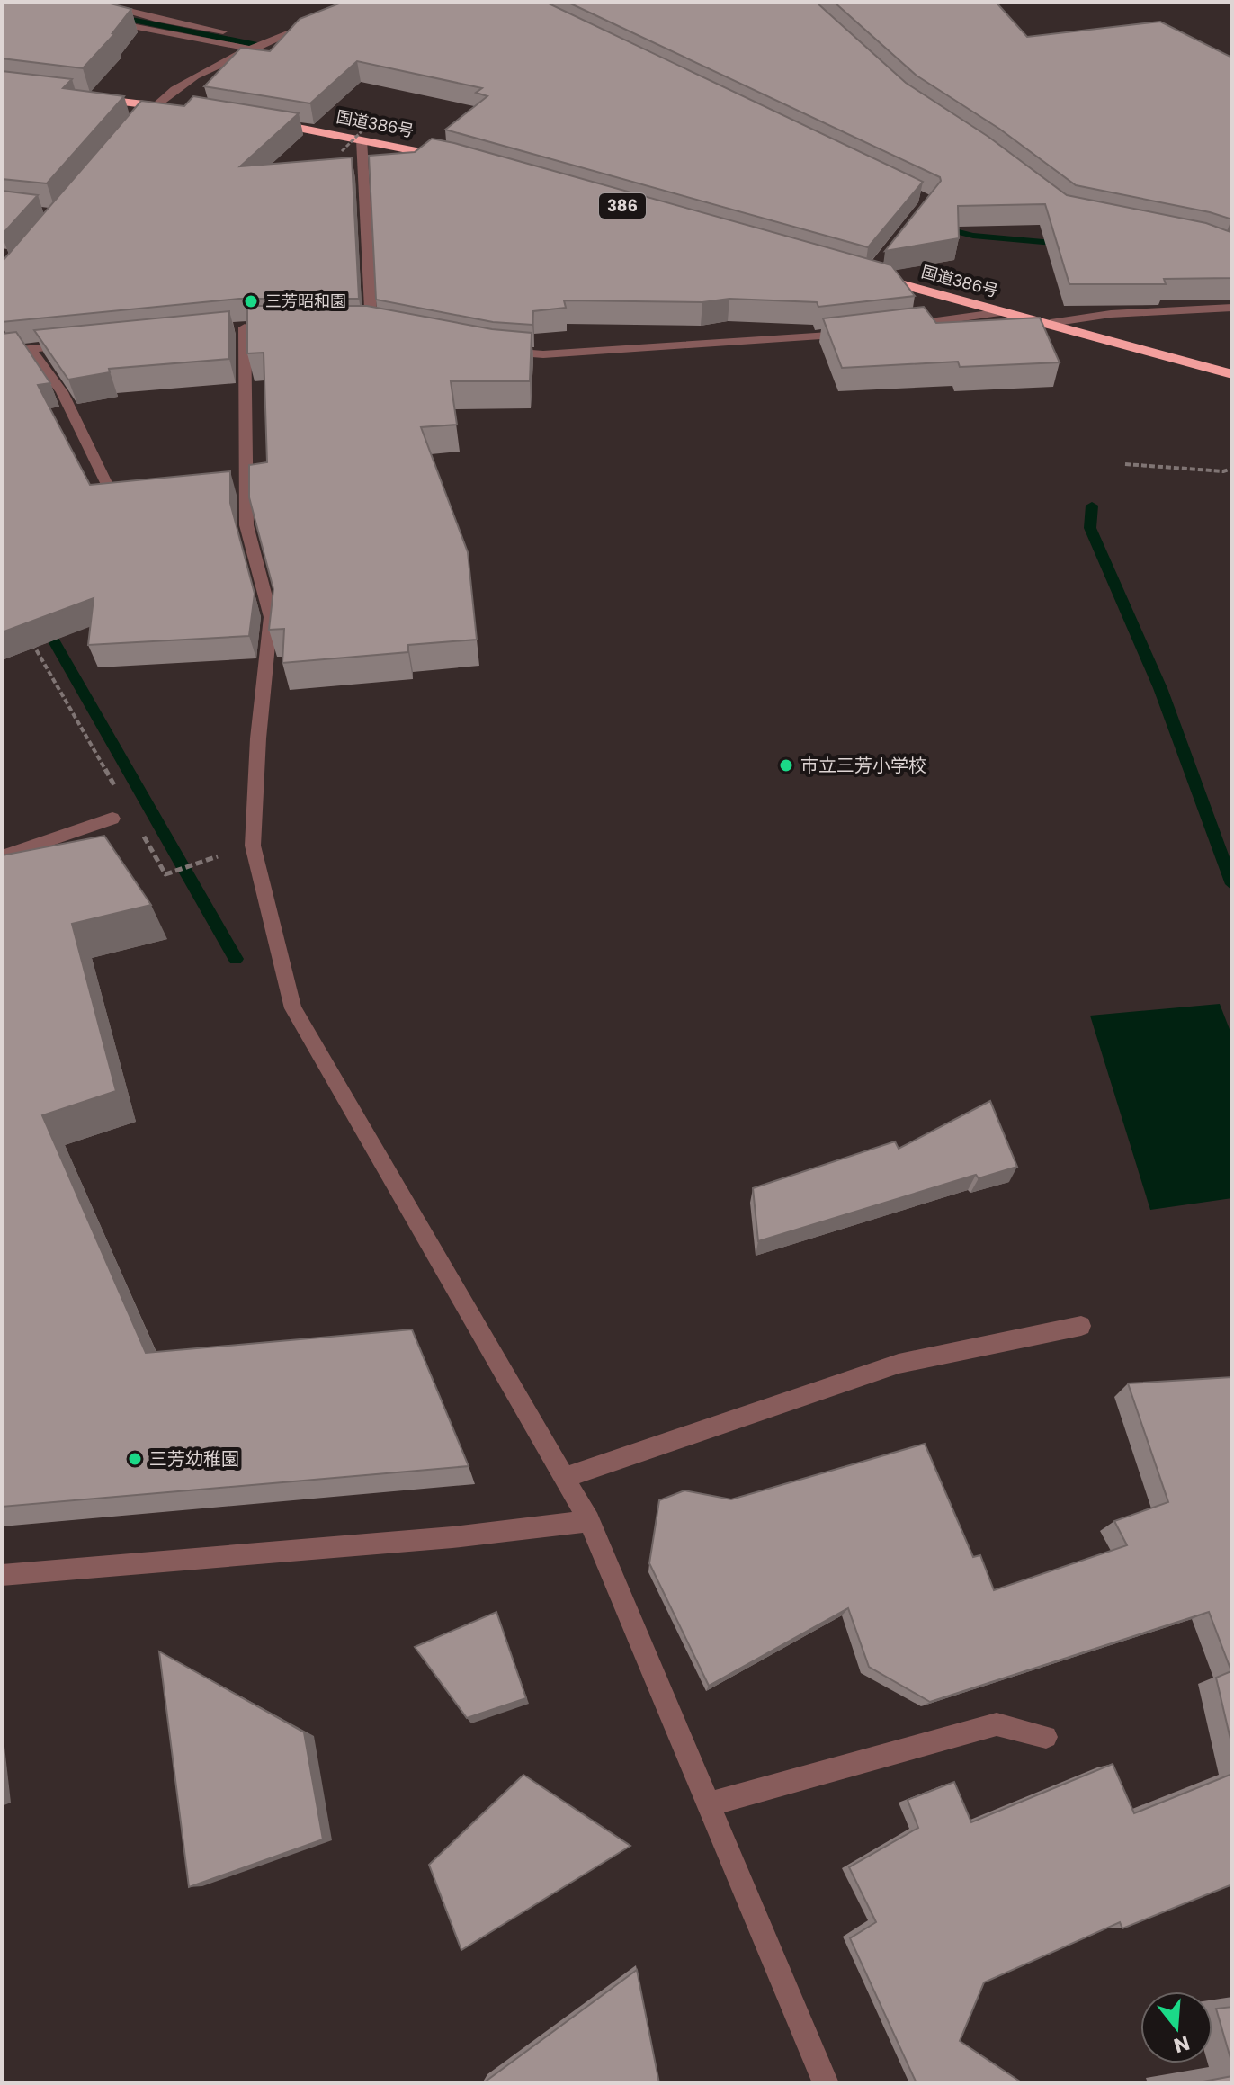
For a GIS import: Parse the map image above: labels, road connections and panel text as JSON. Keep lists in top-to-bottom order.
{
  "streets": {
    "highway": ["国道386号"]
  },
  "places": ["三芳昭和園", "市立三芳小学校", "三芳幼稚園"],
  "north": "bottom"
}
